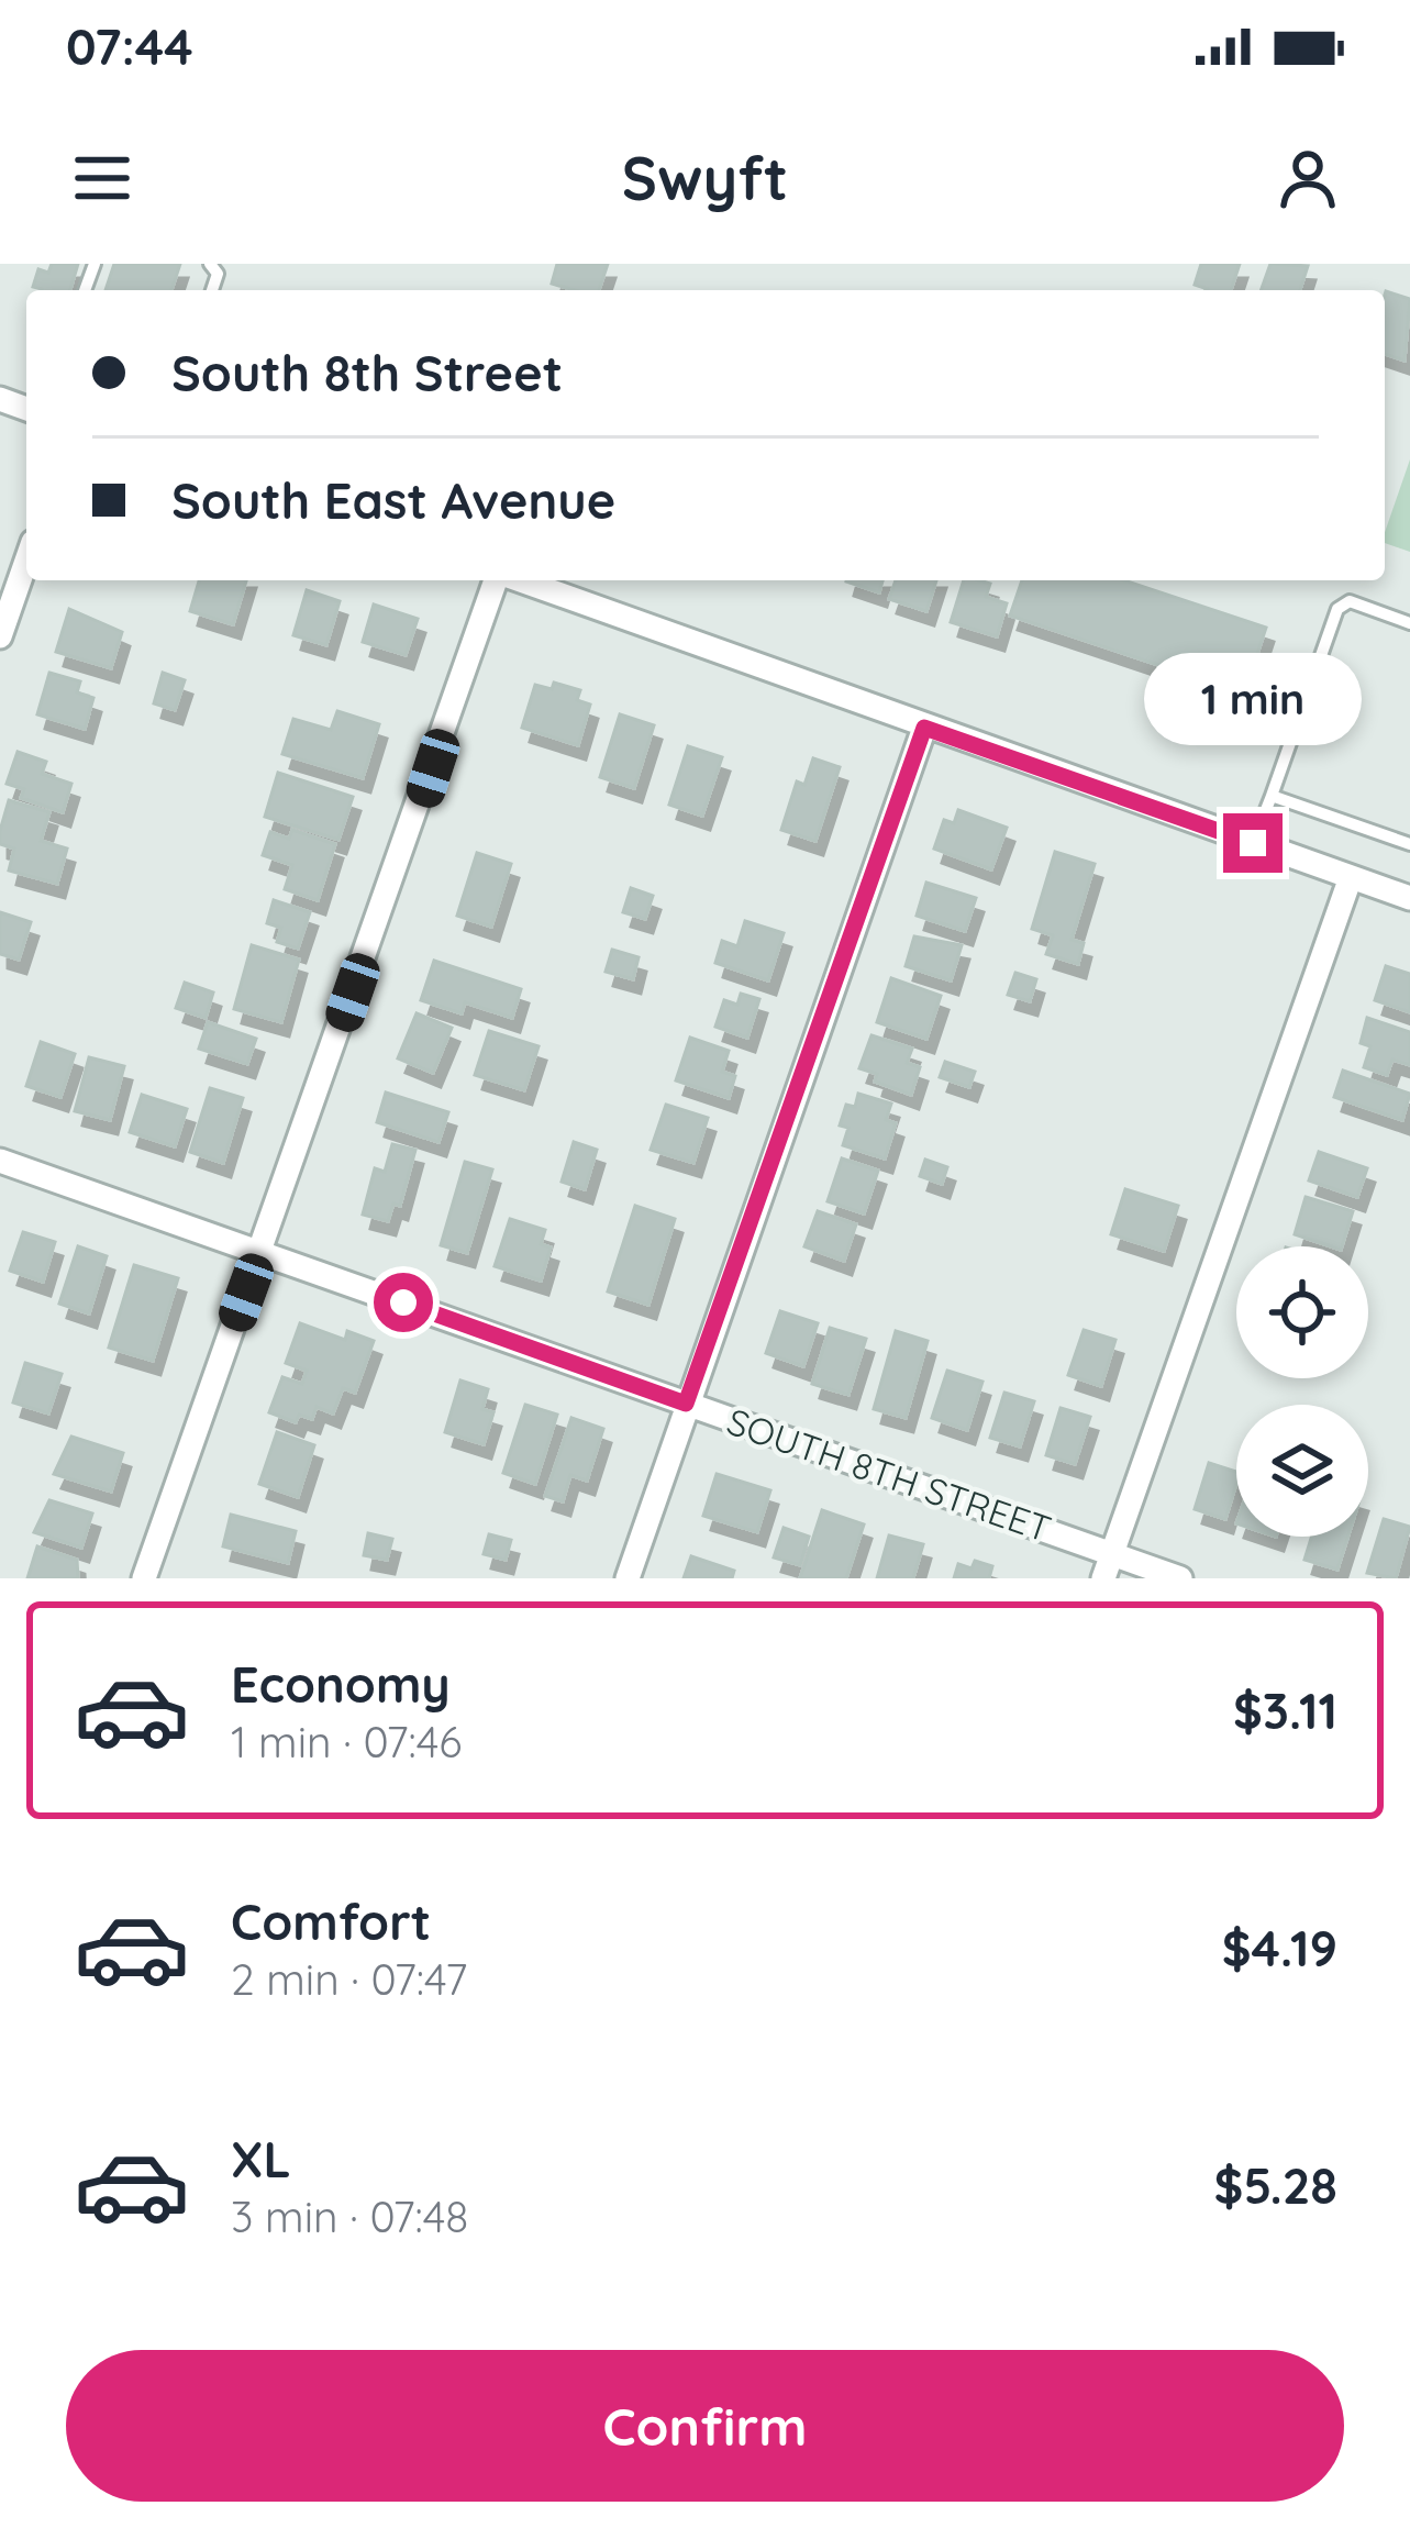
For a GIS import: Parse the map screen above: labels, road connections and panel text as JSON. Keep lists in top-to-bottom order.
{
  "streets": {
    "street": ["SOUTH 8TH STREET"]
  },
  "page": {
    "status": "07:44",
    "header": "Swyft",
    "banner": ["South 8th Street", "South East Avenue"],
    "bubble": "1 min",
    "list": [
      {
        "name": "Economy",
        "note": "1 min · 07:46",
        "value": "$3.11"
      },
      {
        "name": "Comfort",
        "note": "2 min · 07:47",
        "value": "$4.19"
      },
      {
        "name": "XL",
        "note": "3 min · 07:48",
        "value": "$5.28"
      }
    ],
    "buttons": "Confirm"
  }
}
